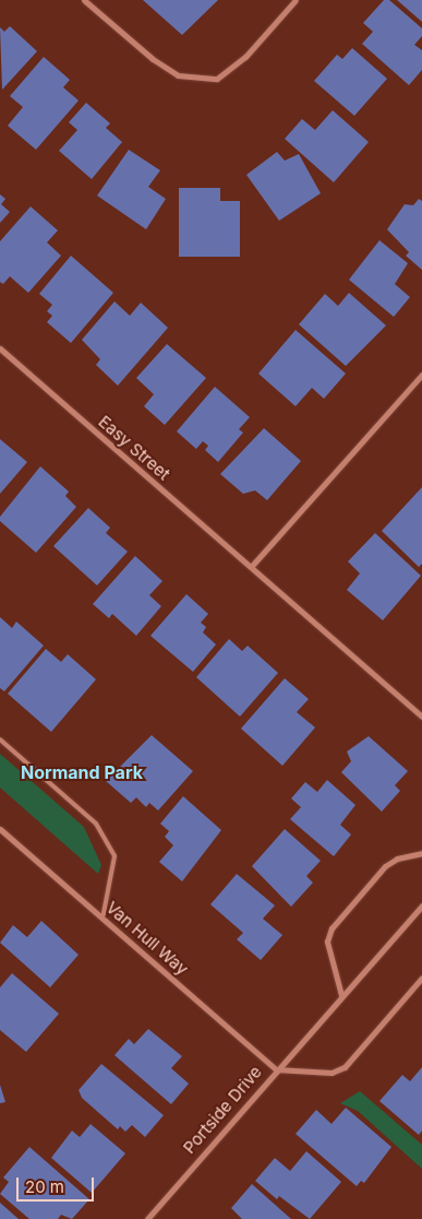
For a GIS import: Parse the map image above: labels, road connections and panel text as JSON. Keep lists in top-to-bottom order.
{
  "streets": {
    "street": ["Easy Street", "Van Hull Way", "Portside Drive"]
  },
  "crossings": [
    ["Van Hull Way", "Portside Drive"]
  ],
  "districts": ["Normand Park"],
  "scale_bar": "20 m"
}
